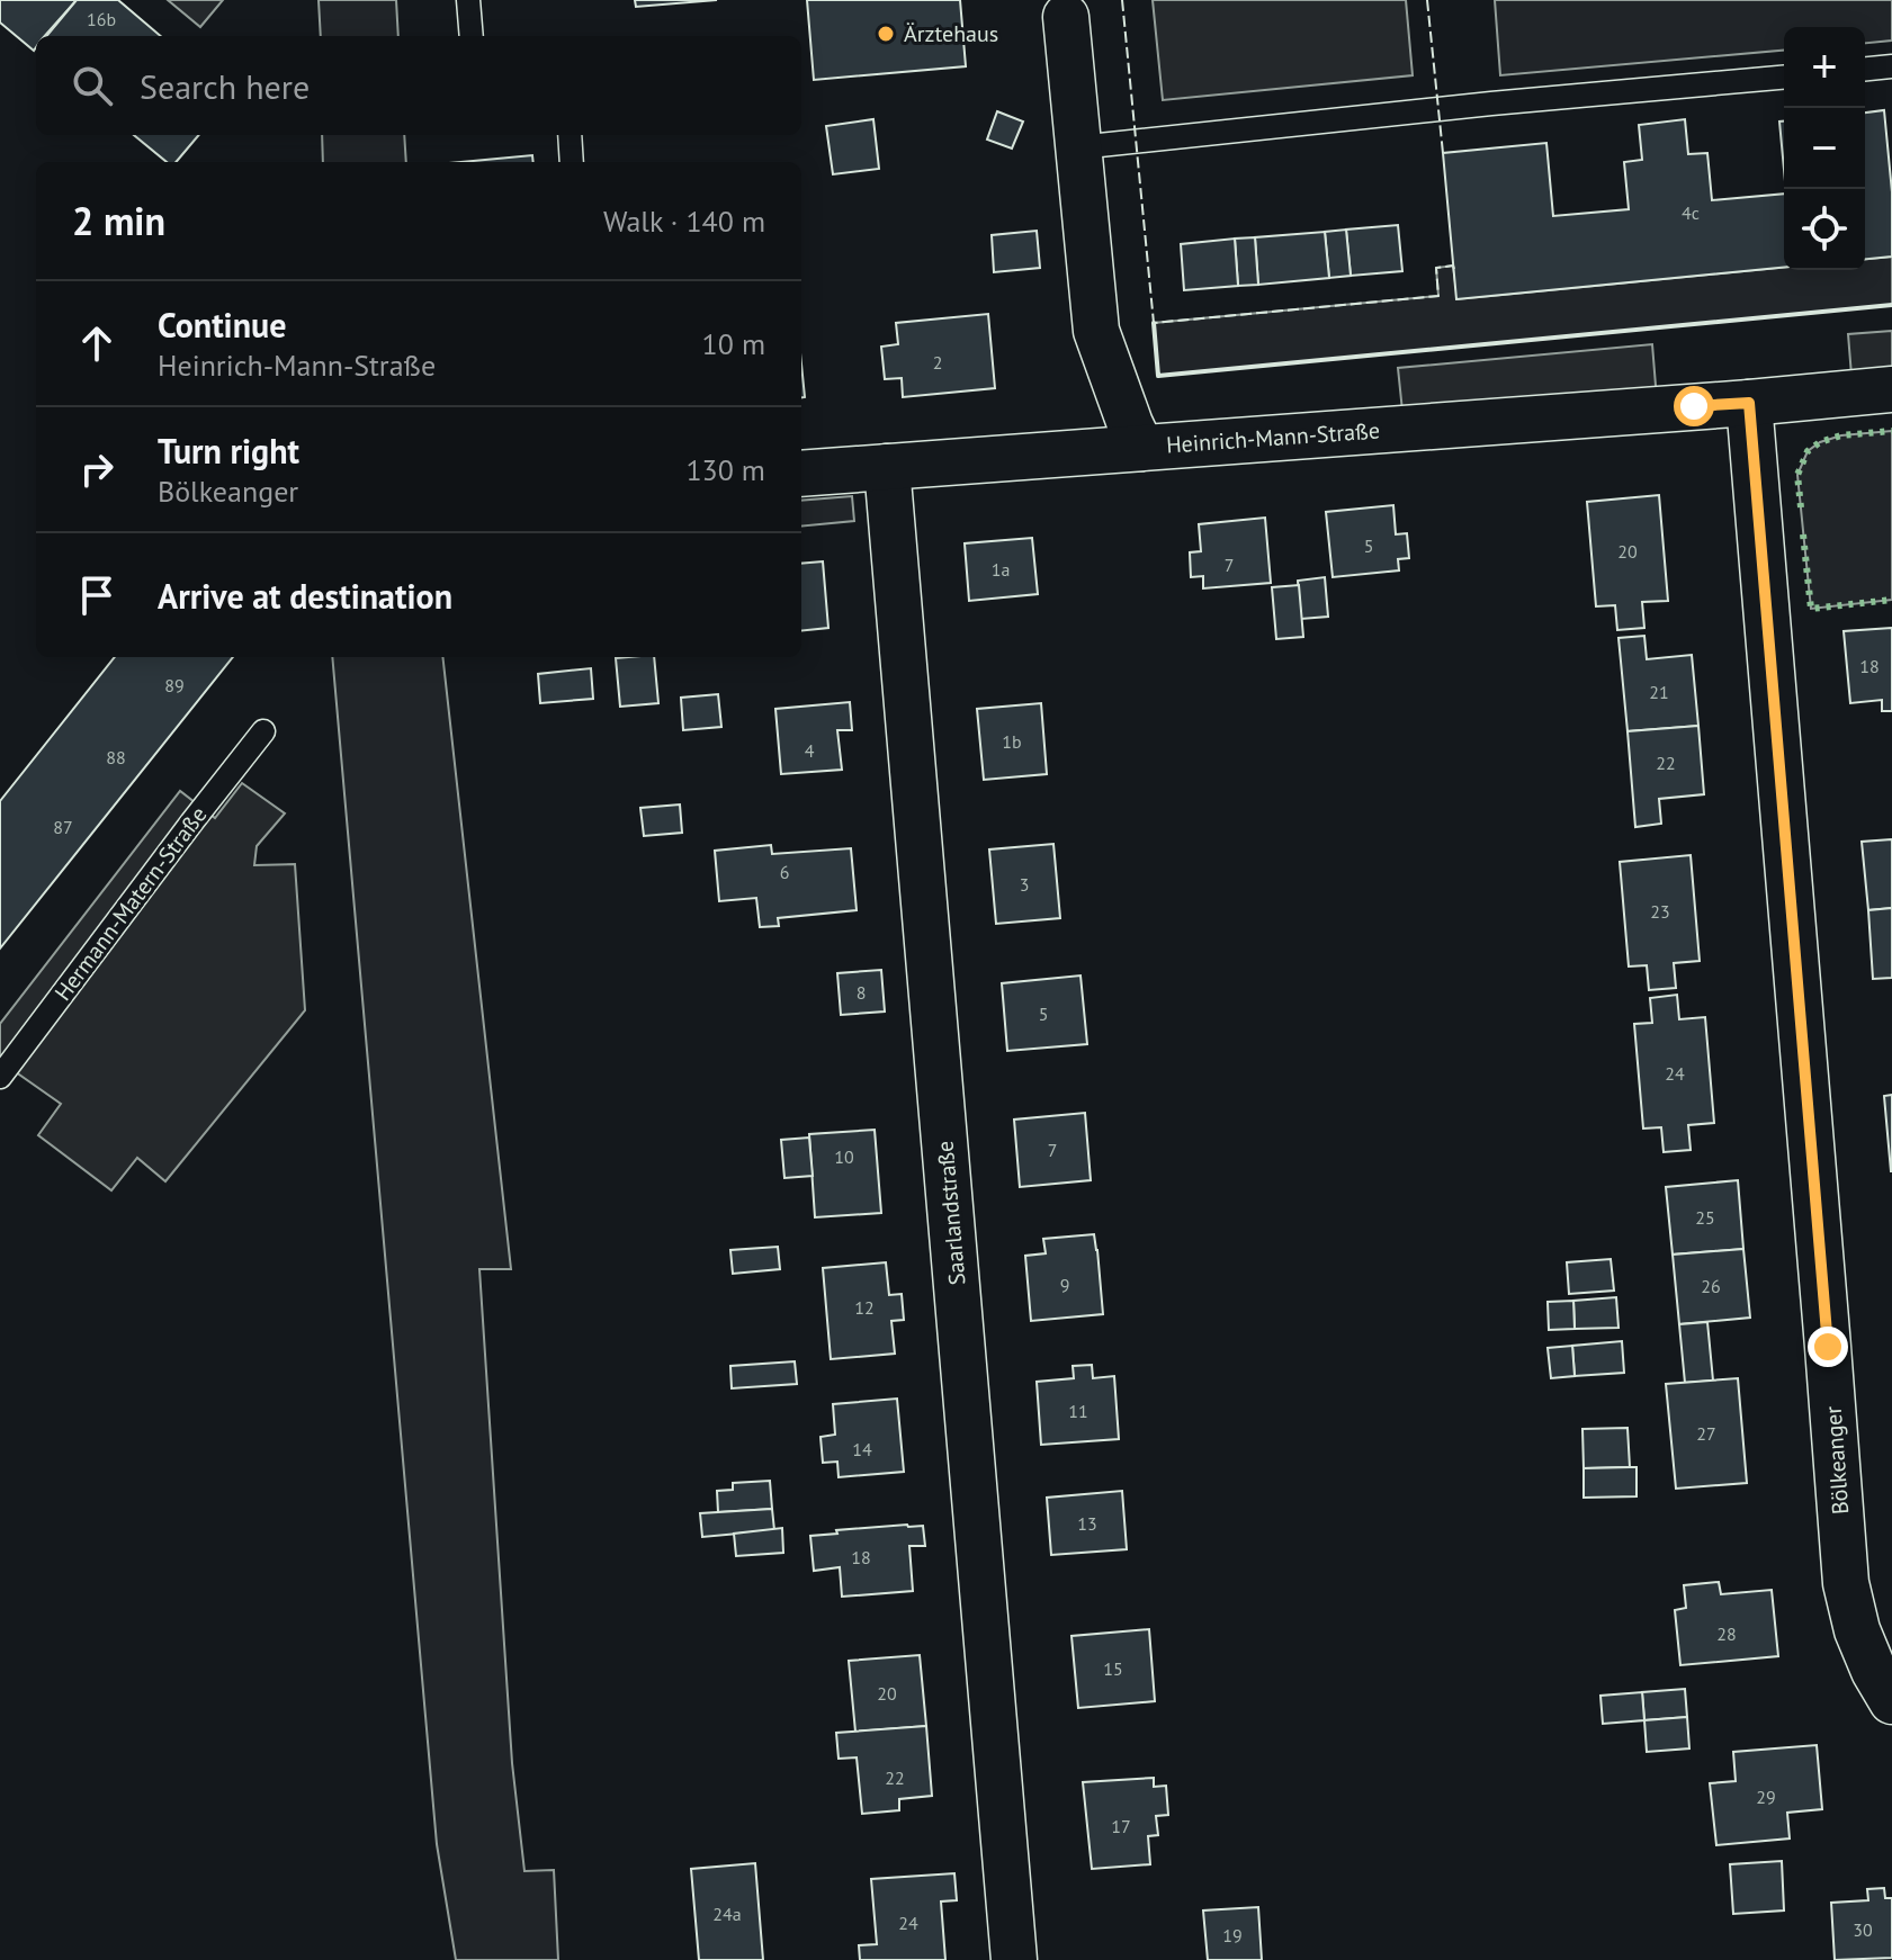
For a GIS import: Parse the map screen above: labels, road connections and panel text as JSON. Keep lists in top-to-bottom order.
{
  "streets": {
    "street": ["Heinrich-Mann-Straße", "Saarlandstraße", "Bölkeanger"],
    "lane": ["Hermann-Matern-Straße"]
  },
  "crossings": [
    ["Heinrich-Mann-Straße", "Saarlandstraße"],
    ["Heinrich-Mann-Straße", "Bölkeanger"]
  ],
  "places": ["Ärztehaus"],
  "house_numbers": [
    "16b",
    "4c",
    "2",
    "5",
    "20",
    "7",
    "1a",
    "18",
    "89",
    "21",
    "1b",
    "4",
    "88",
    "22",
    "87",
    "6",
    "3",
    "23",
    "8",
    "5",
    "24",
    "7",
    "10",
    "25",
    "9",
    "26",
    "12",
    "11",
    "27",
    "14",
    "13",
    "18",
    "28",
    "15",
    "20",
    "22",
    "29",
    "17",
    "24a",
    "24",
    "30",
    "19"
  ],
  "page": {
    "map_buttons": ["+", "−"],
    "search": "Search here",
    "heading": ["2 min", "Walk · 140 m"],
    "list": [
      ["Continue", "Heinrich-Mann-Straße", "10 m"],
      ["Turn right", "Bölkeanger", "130 m"],
      "Arrive at destination"
    ]
  }
}
